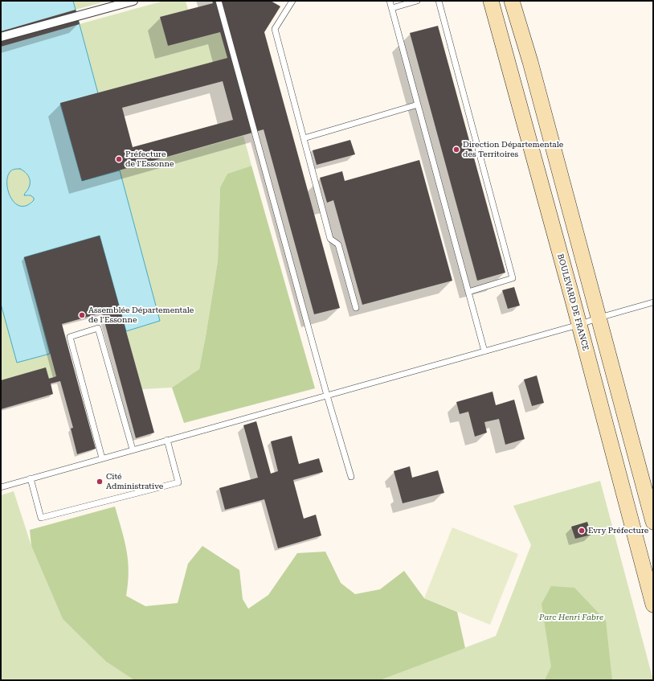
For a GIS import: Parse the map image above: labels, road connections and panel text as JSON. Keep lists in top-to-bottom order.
{
  "streets": {
    "main road": ["BOULEVARD DE FRANCE"]
  },
  "parks": ["Parc Henri Fabre"],
  "places": [
    "Direction Départementale des Territoires",
    "Préfecture de l'Essonne",
    "Assemblée Départementale de l'Essonne",
    "Cité Administrative",
    "Evry Préfecture"
  ]
}
